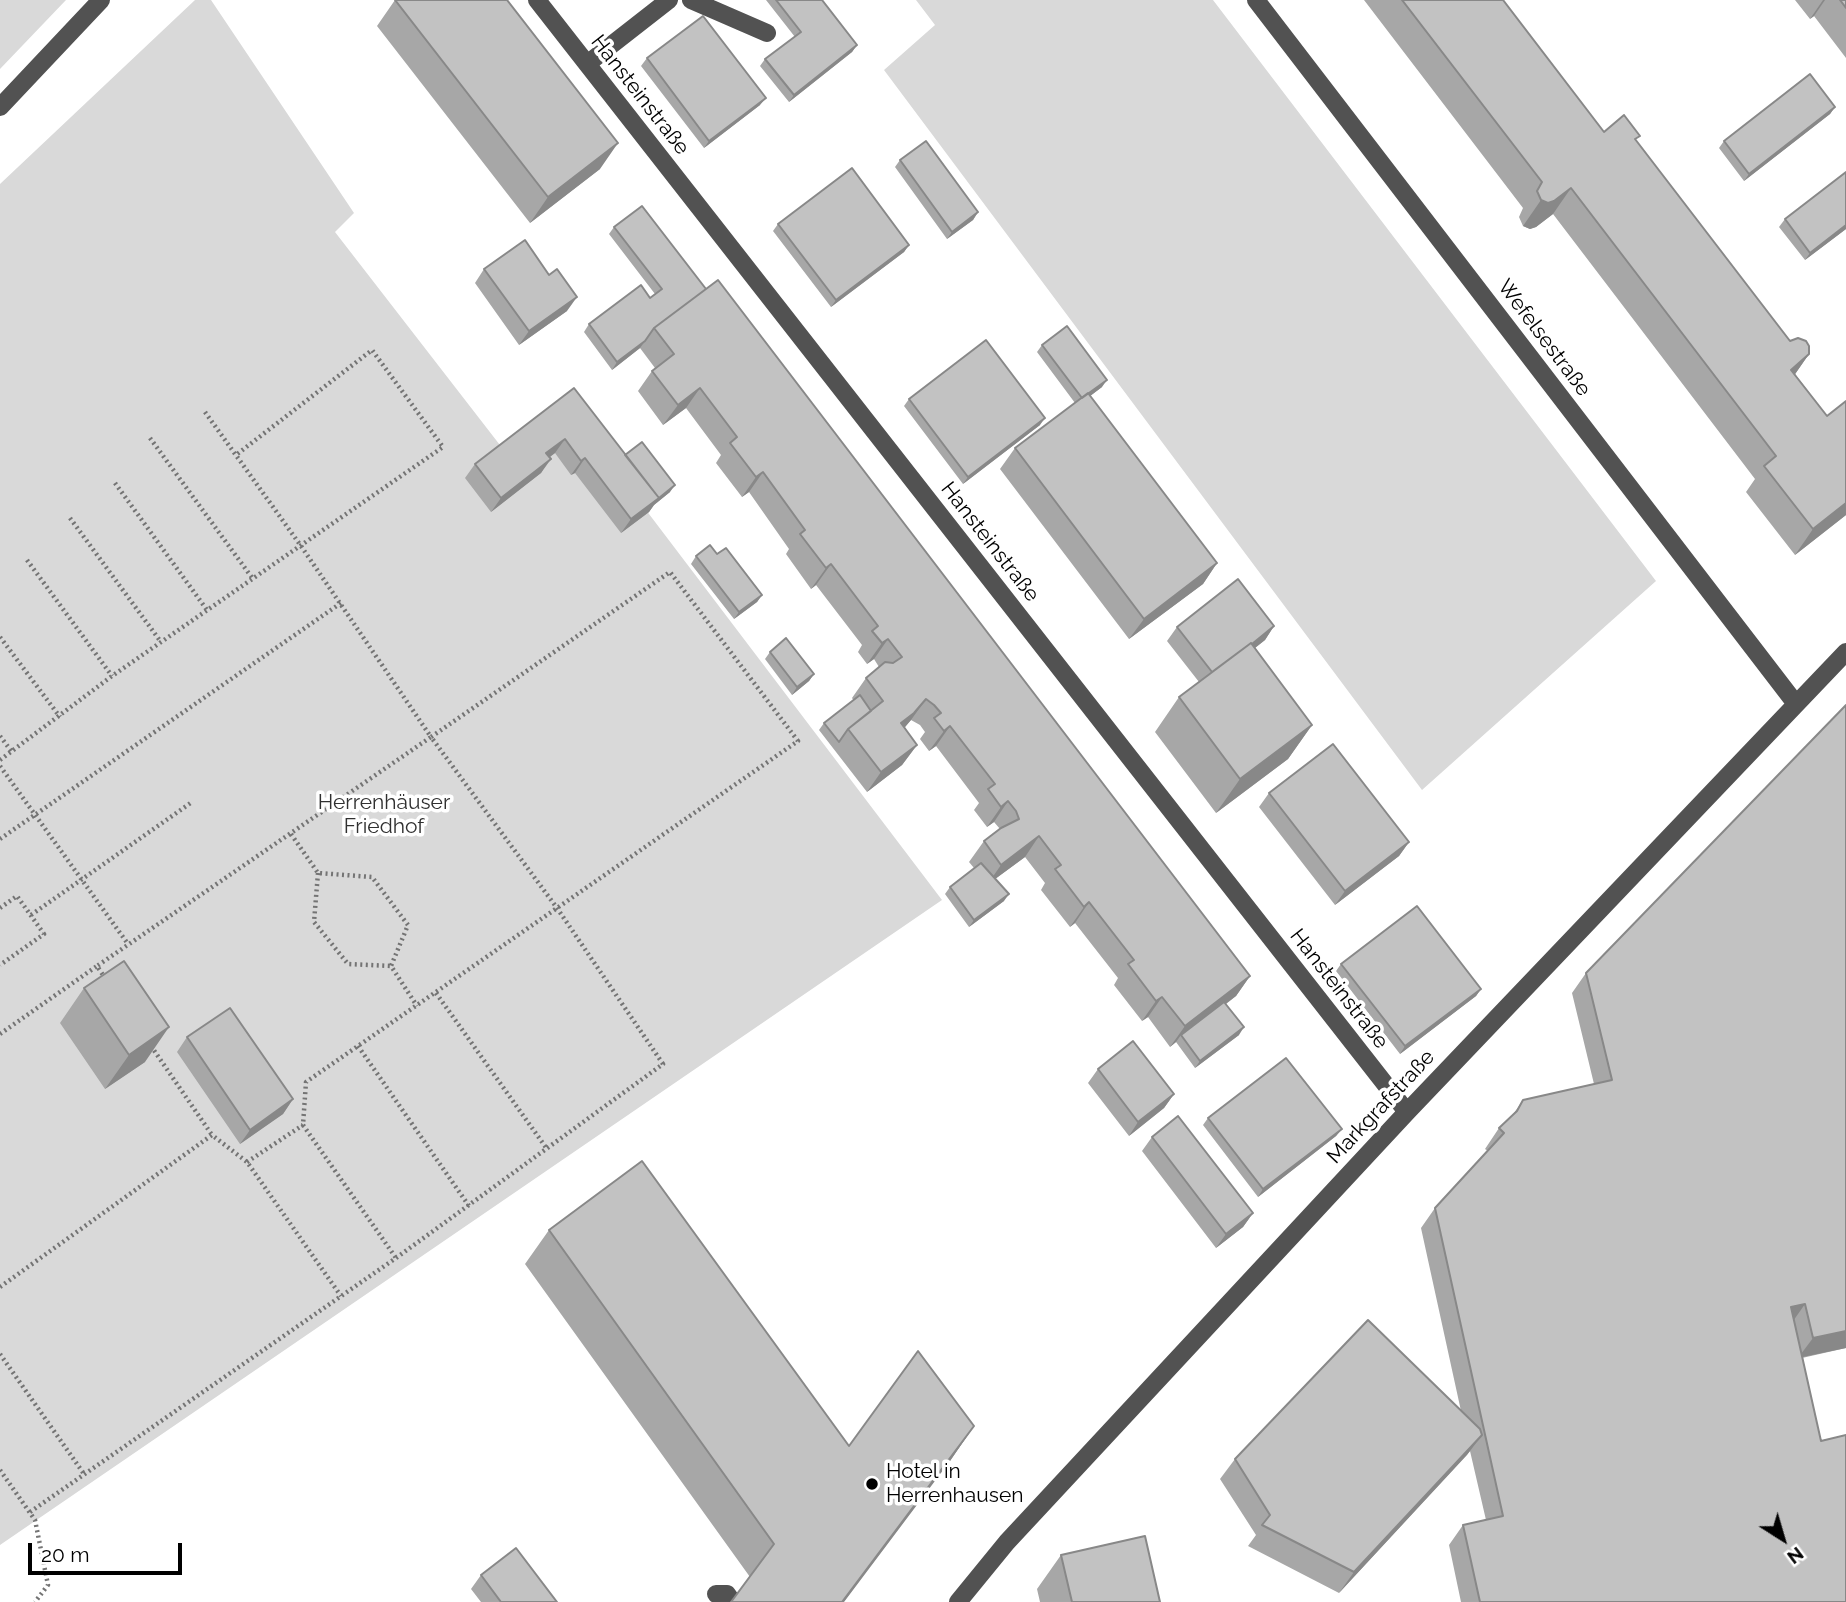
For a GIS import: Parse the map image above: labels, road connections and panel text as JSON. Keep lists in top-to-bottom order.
{
  "streets": {
    "street": ["Hansteinstraße", "Wefelsestraße", "Markgrafstraße"]
  },
  "crossings": [
    ["Hansteinstraße", "Markgrafstraße"],
    ["Wefelsestraße", "Markgrafstraße"]
  ],
  "parks": ["Herrenhäuser Friedhof"],
  "places": ["Hotel in Herrenhausen"],
  "scale_bar": "20 m",
  "north": "bottom right"
}
